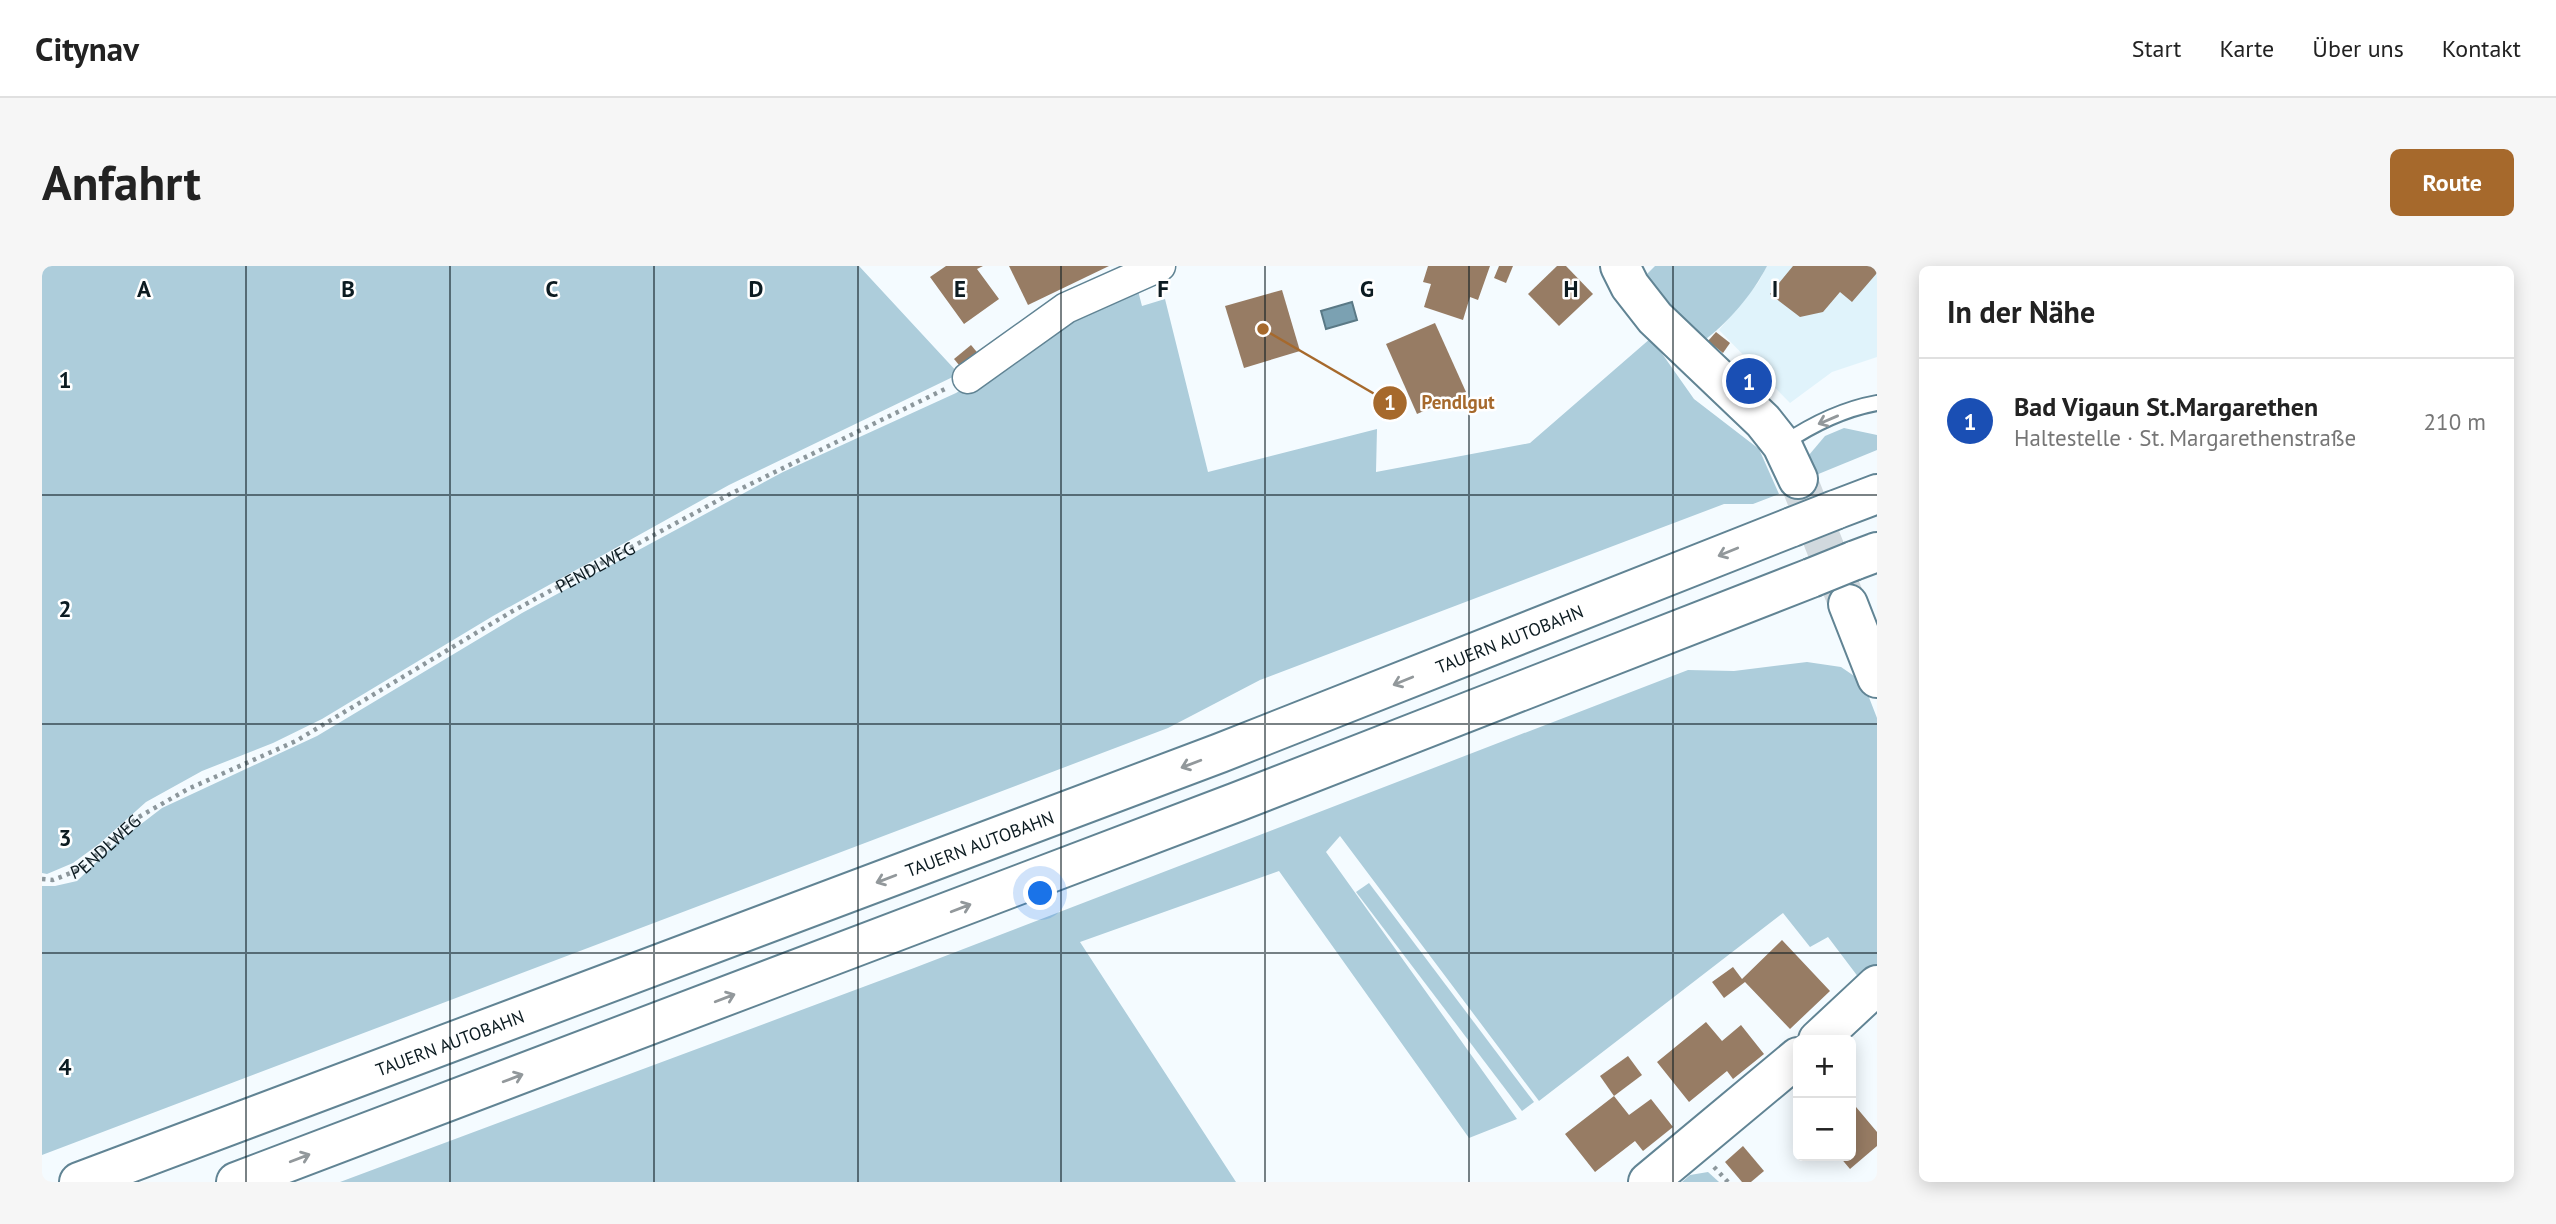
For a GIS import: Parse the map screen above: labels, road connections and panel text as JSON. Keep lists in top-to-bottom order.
{
  "streets": {
    "main road": ["TAUERN AUTOBAHN"],
    "path": ["PENDLWEG"]
  },
  "places": ["Pendlgut"],
  "page": {
    "header": "Citynav",
    "nav": [
      "Start",
      "Karte",
      "Über uns",
      "Kontakt"
    ],
    "buttons": "Route",
    "title": "Anfahrt",
    "heading": "In der Nähe",
    "pins": "1",
    "list": [
      {
        "mark": "1",
        "name": "Bad Vigaun St.Margarethen",
        "note": "Haltestelle · St. Margarethenstraße",
        "value": "210 m"
      }
    ],
    "map_buttons": ["+", "−"]
  },
  "grid": {
    "columns": [
      "A",
      "B",
      "C",
      "D",
      "E",
      "F",
      "G",
      "H",
      "I"
    ],
    "rows": [
      "1",
      "2",
      "3",
      "4"
    ]
  }
}
